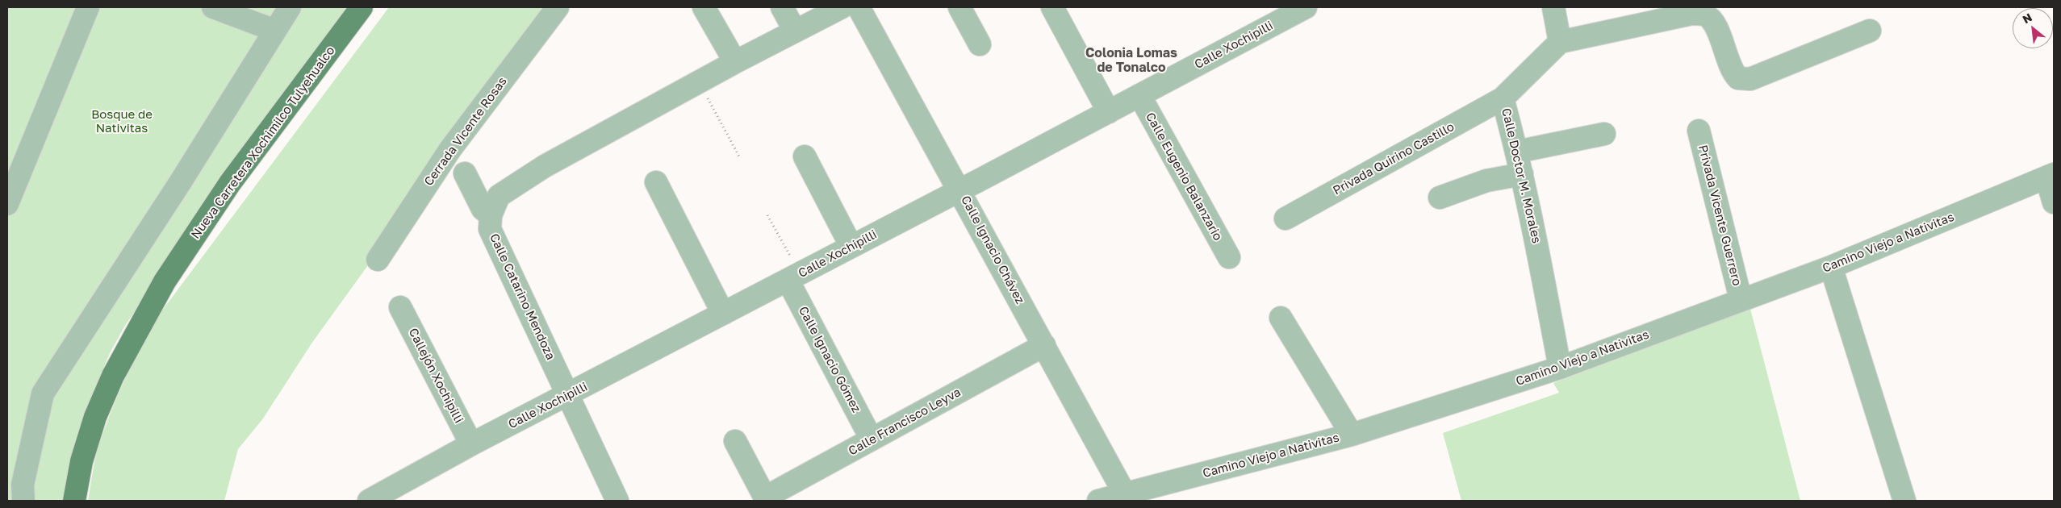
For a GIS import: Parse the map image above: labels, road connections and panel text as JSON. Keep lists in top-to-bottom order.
{
  "streets": {
    "main road": ["Nueva Carretera Xochimilco Tulyehualco"],
    "street": [
      "Calle Xochipilli",
      "Cerrada Vicente Rosas",
      "Privada Quirino Castillo",
      "Calle Doctor M. Morales",
      "Calle Eugenio Balanzario",
      "Privada Vicente Guerrero",
      "Camino Viejo a Nativitas",
      "Calle Ignacio Chávez",
      "Calle Catarino Mendoza",
      "Calle Ignacio Gómez",
      "Callejón Xochipilli",
      "Calle Francisco Leyva"
    ]
  },
  "crossings": [
    ["Calle Xochipilli", "Calle Eugenio Balanzario"],
    ["Calle Xochipilli", "Calle Ignacio Chávez"],
    ["Calle Xochipilli", "Calle Catarino Mendoza"],
    ["Calle Xochipilli", "Calle Ignacio Gómez"],
    ["Calle Xochipilli", "Callejón Xochipilli"],
    ["Privada Quirino Castillo", "Calle Doctor M. Morales"],
    ["Calle Doctor M. Morales", "Camino Viejo a Nativitas"],
    ["Privada Vicente Guerrero", "Camino Viejo a Nativitas"],
    ["Camino Viejo a Nativitas", "Calle Ignacio Chávez"],
    ["Calle Ignacio Chávez", "Calle Francisco Leyva"],
    ["Calle Ignacio Gómez", "Calle Francisco Leyva"]
  ],
  "districts": ["Colonia Lomas de Tonalco"],
  "parks": ["Bosque de Nativitas"],
  "north": "top left"
}
